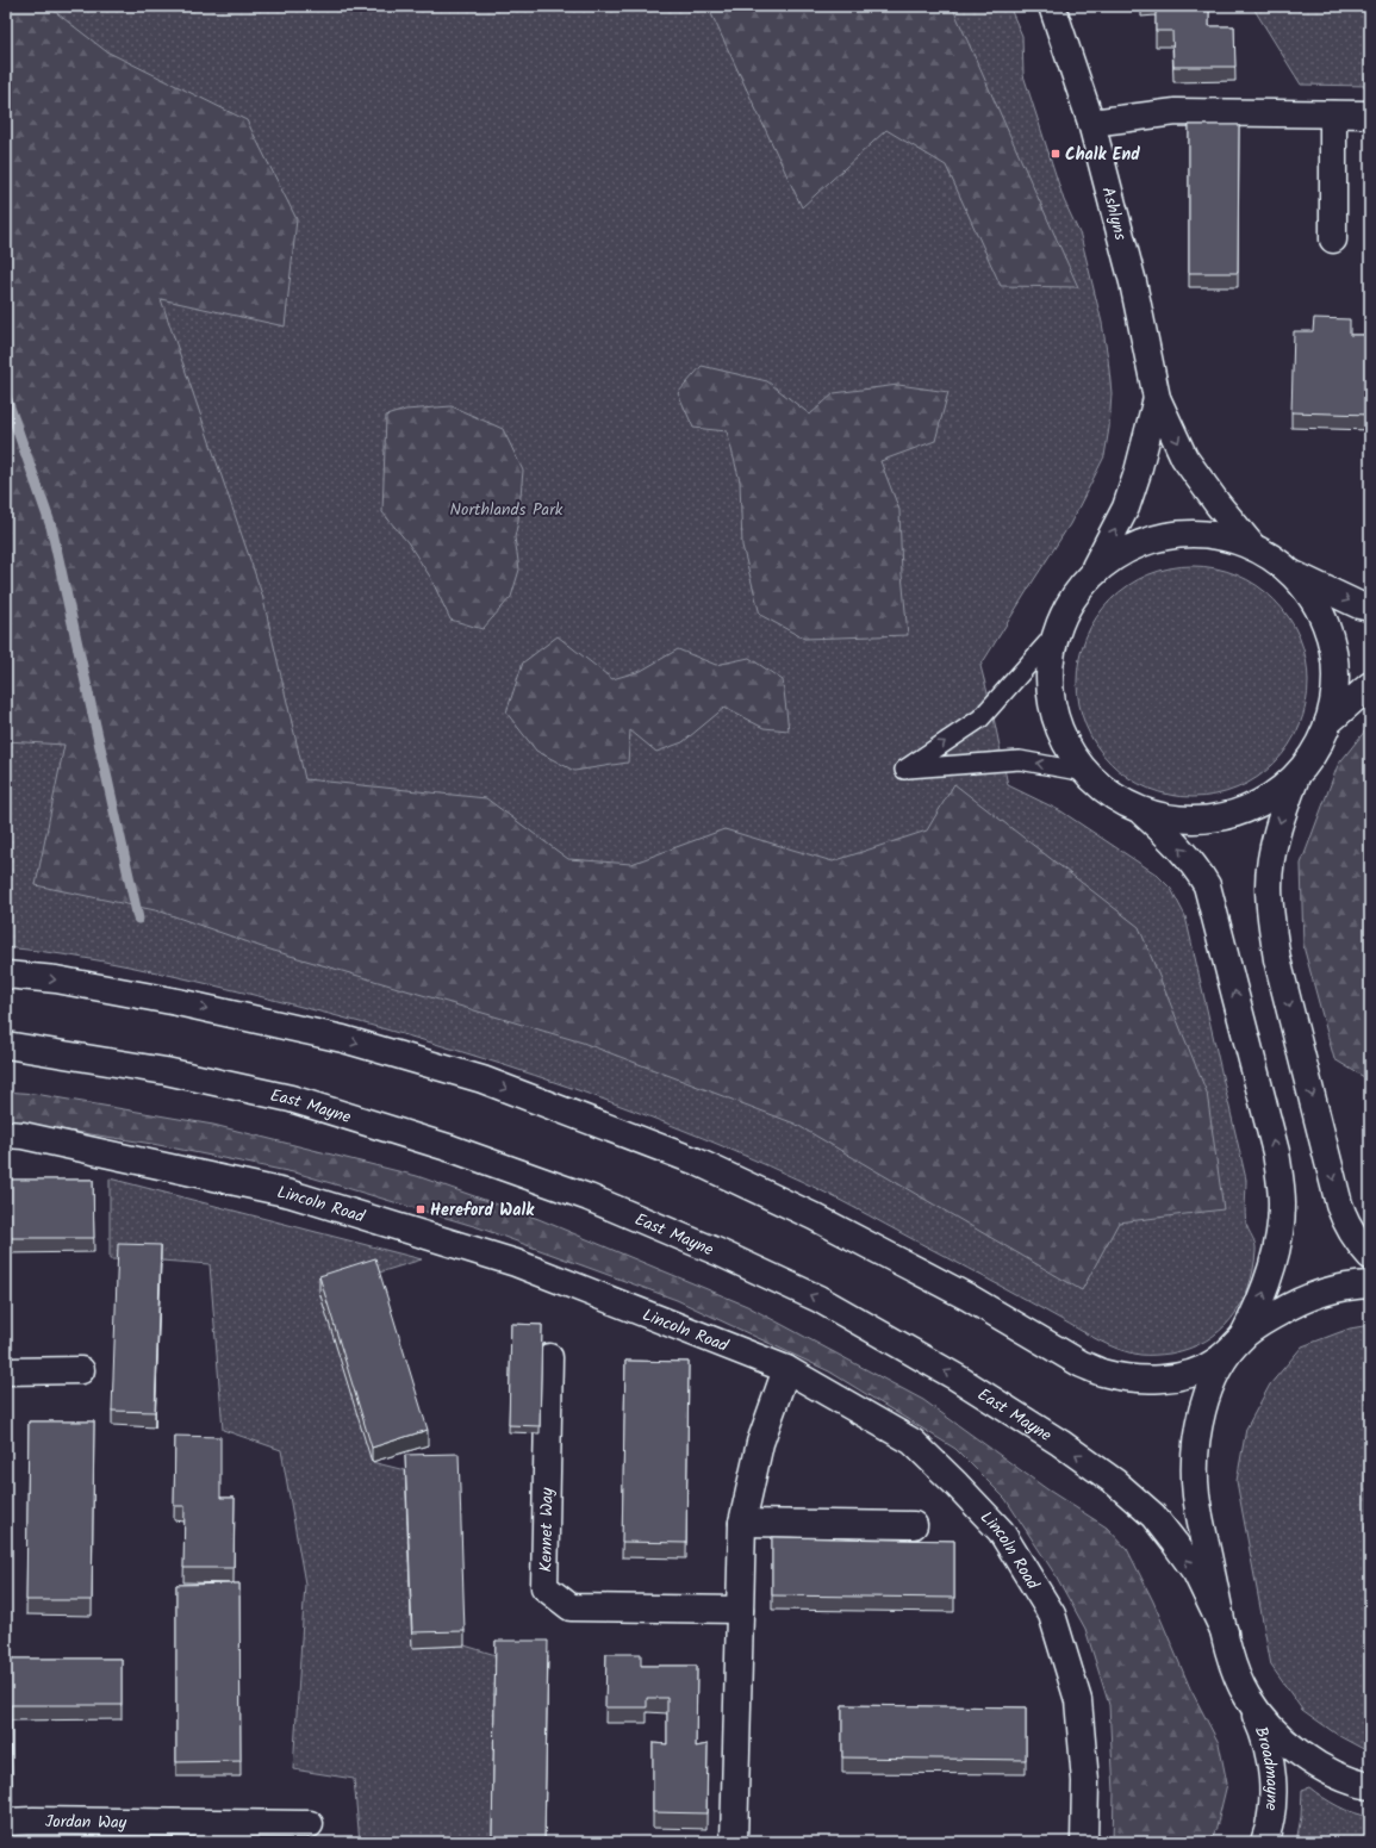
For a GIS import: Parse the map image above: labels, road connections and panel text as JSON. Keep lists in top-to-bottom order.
{
  "streets": {
    "street": [
      "Ashlyns",
      "East Mayne",
      "Lincoln Road",
      "Kennet Way",
      "Broadmayne",
      "Jordan Way"
    ]
  },
  "parks": ["Northlands Park"],
  "places": {
    "transit": ["Chalk End", "Hereford Walk"]
  }
}
